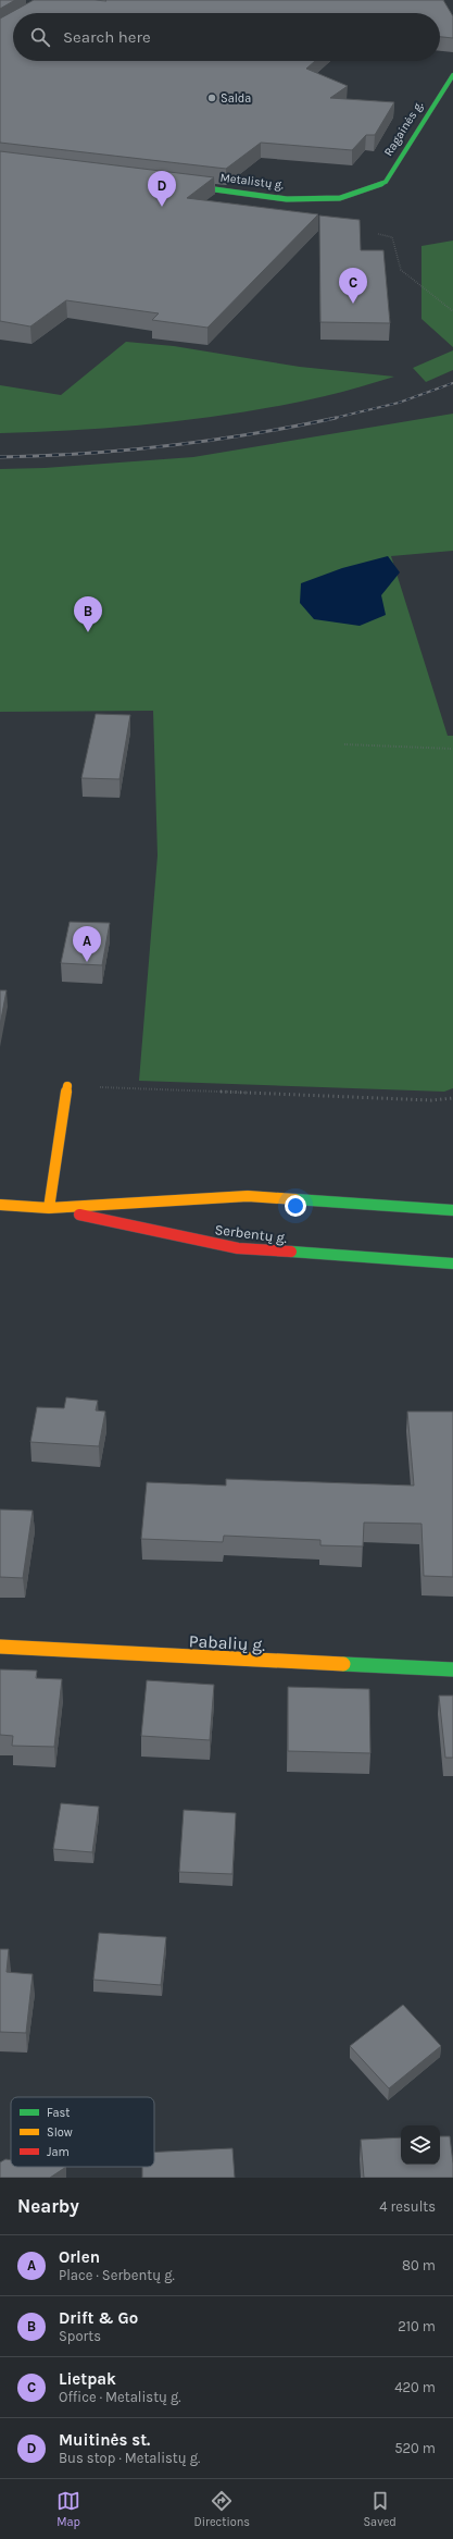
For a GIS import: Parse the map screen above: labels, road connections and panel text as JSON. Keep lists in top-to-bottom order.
{
  "streets": {
    "street": [
      "Ragainės g.",
      "Metalistų g.",
      "Serbentų g.",
      "Pabalių g."
    ]
  },
  "crossings": [
    ["Ragainės g.", "Metalistų g."]
  ],
  "places": ["Salda"],
  "legend": ["Fast", "Slow", "Jam"],
  "page": {
    "search": "Search here",
    "pins": [
      "D",
      "C",
      "B",
      "A"
    ],
    "heading": ["Nearby", "4 results"],
    "list": [
      {
        "mark": "A",
        "name": "Orlen",
        "note": "Place · Serbentų g.",
        "value": "80 m"
      },
      {
        "mark": "B",
        "name": "Drift & Go",
        "note": "Sports",
        "value": "210 m"
      },
      {
        "mark": "C",
        "name": "Lietpak",
        "note": "Office · Metalistų g.",
        "value": "420 m"
      },
      {
        "mark": "D",
        "name": "Muitinės st.",
        "note": "Bus stop · Metalistų g.",
        "value": "520 m"
      }
    ],
    "nav": ["Map", "Directions", "Saved"]
  }
}
